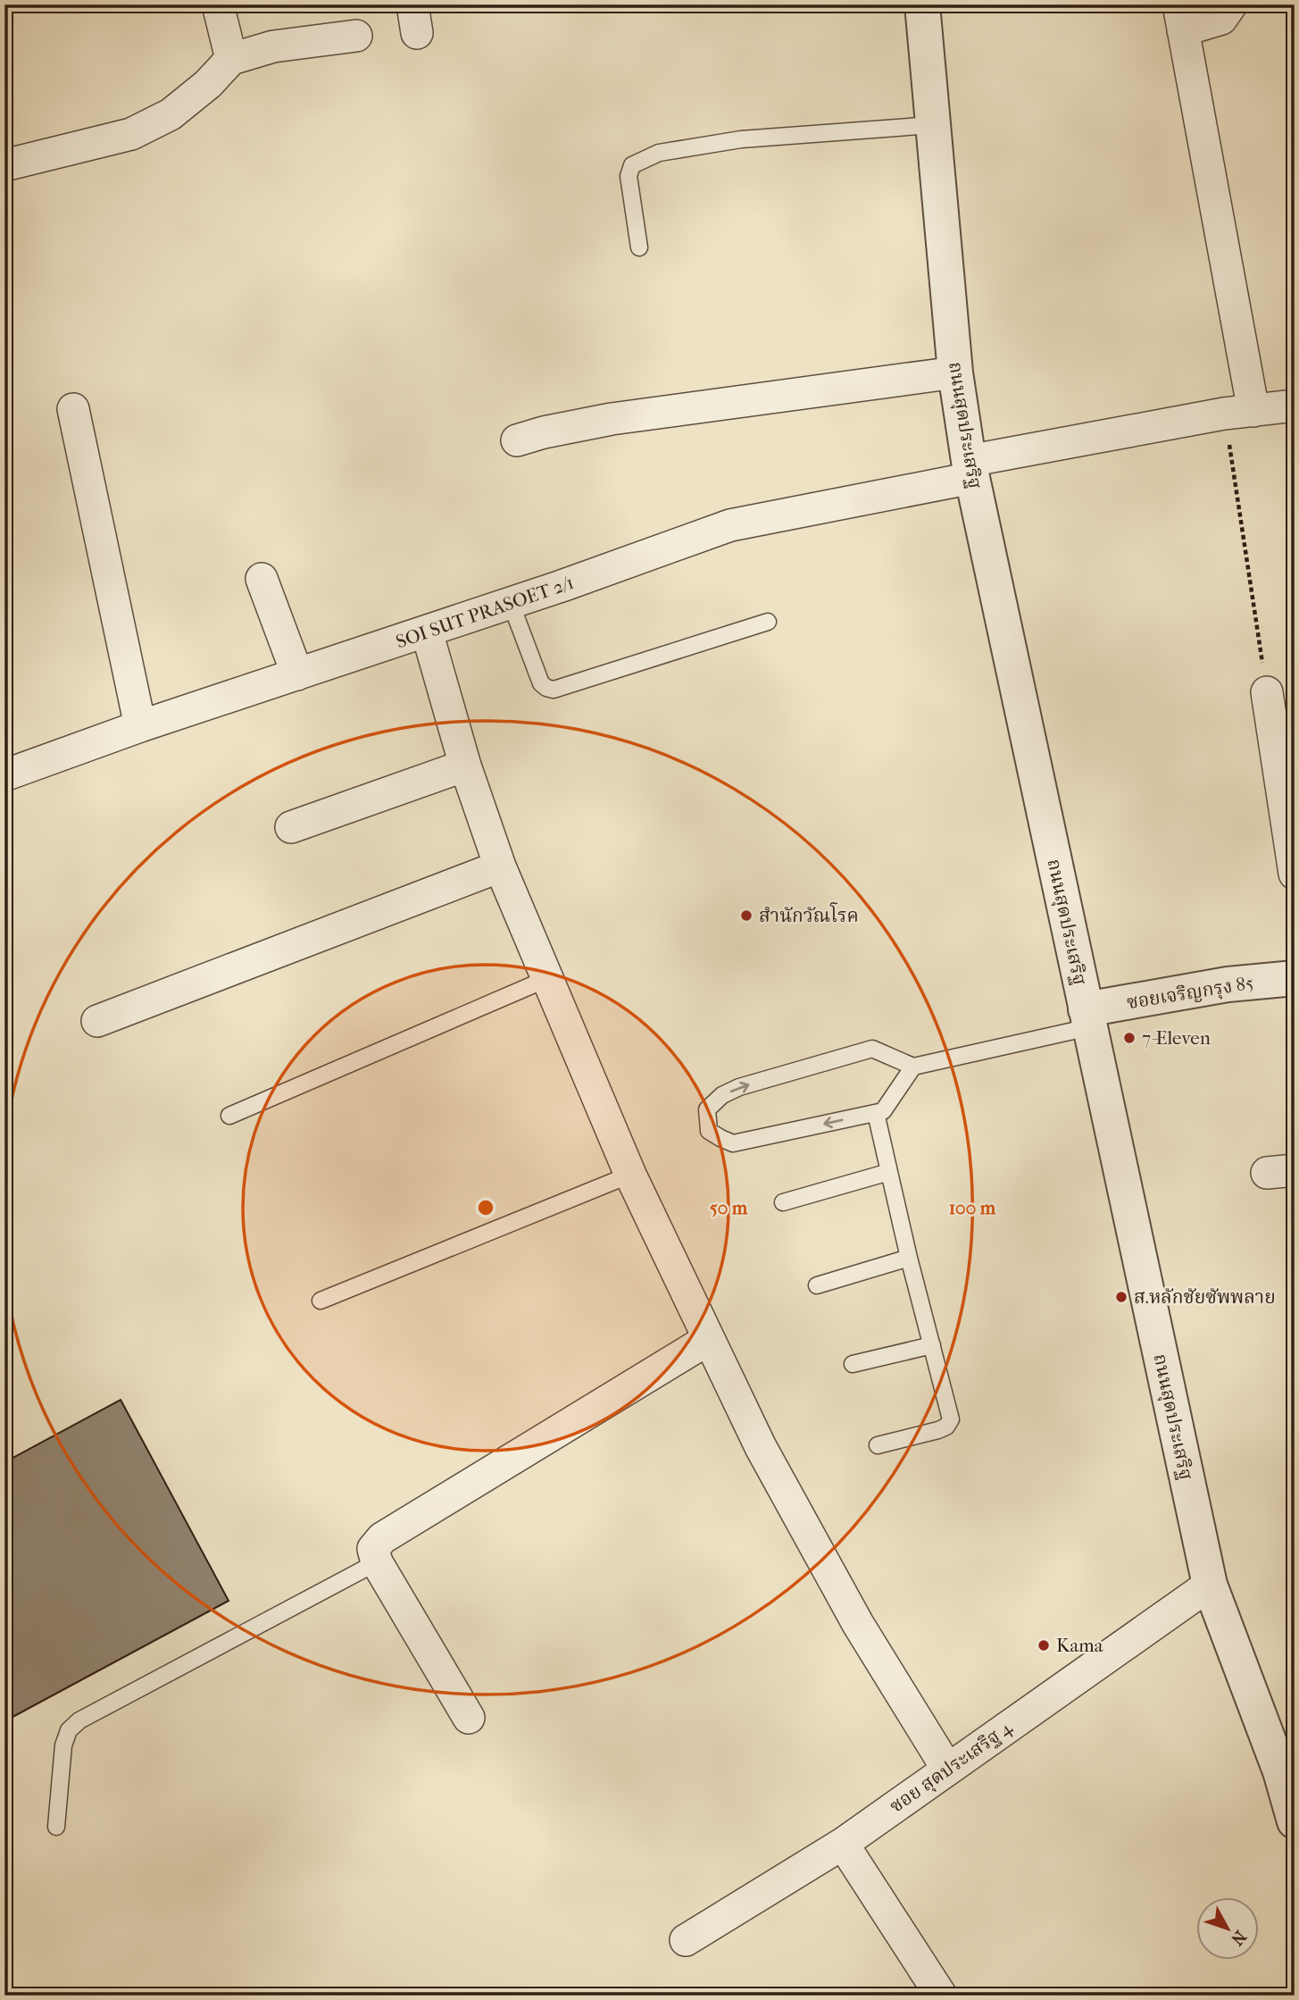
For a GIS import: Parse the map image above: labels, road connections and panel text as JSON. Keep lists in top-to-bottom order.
{
  "streets": {
    "street": [
      "ถนนสุดประเสริฐ",
      "SOI SUT PRASOET 2/1",
      "ซอยเจริญกรุง 85",
      "ซอย สุดประเสริฐ 4"
    ]
  },
  "crossings": [
    ["ถนนสุดประเสริฐ", "SOI SUT PRASOET 2/1"],
    ["ถนนสุดประเสริฐ", "ซอยเจริญกรุง 85"],
    ["ถนนสุดประเสริฐ", "ซอย สุดประเสริฐ 4"]
  ],
  "places": [
    "สำนักวัณโรค",
    "7-Eleven",
    "ส.หลักชัยซัพพลาย",
    "Kama"
  ],
  "north": "bottom right",
  "rings": ["50 m", "100 m"]
}
